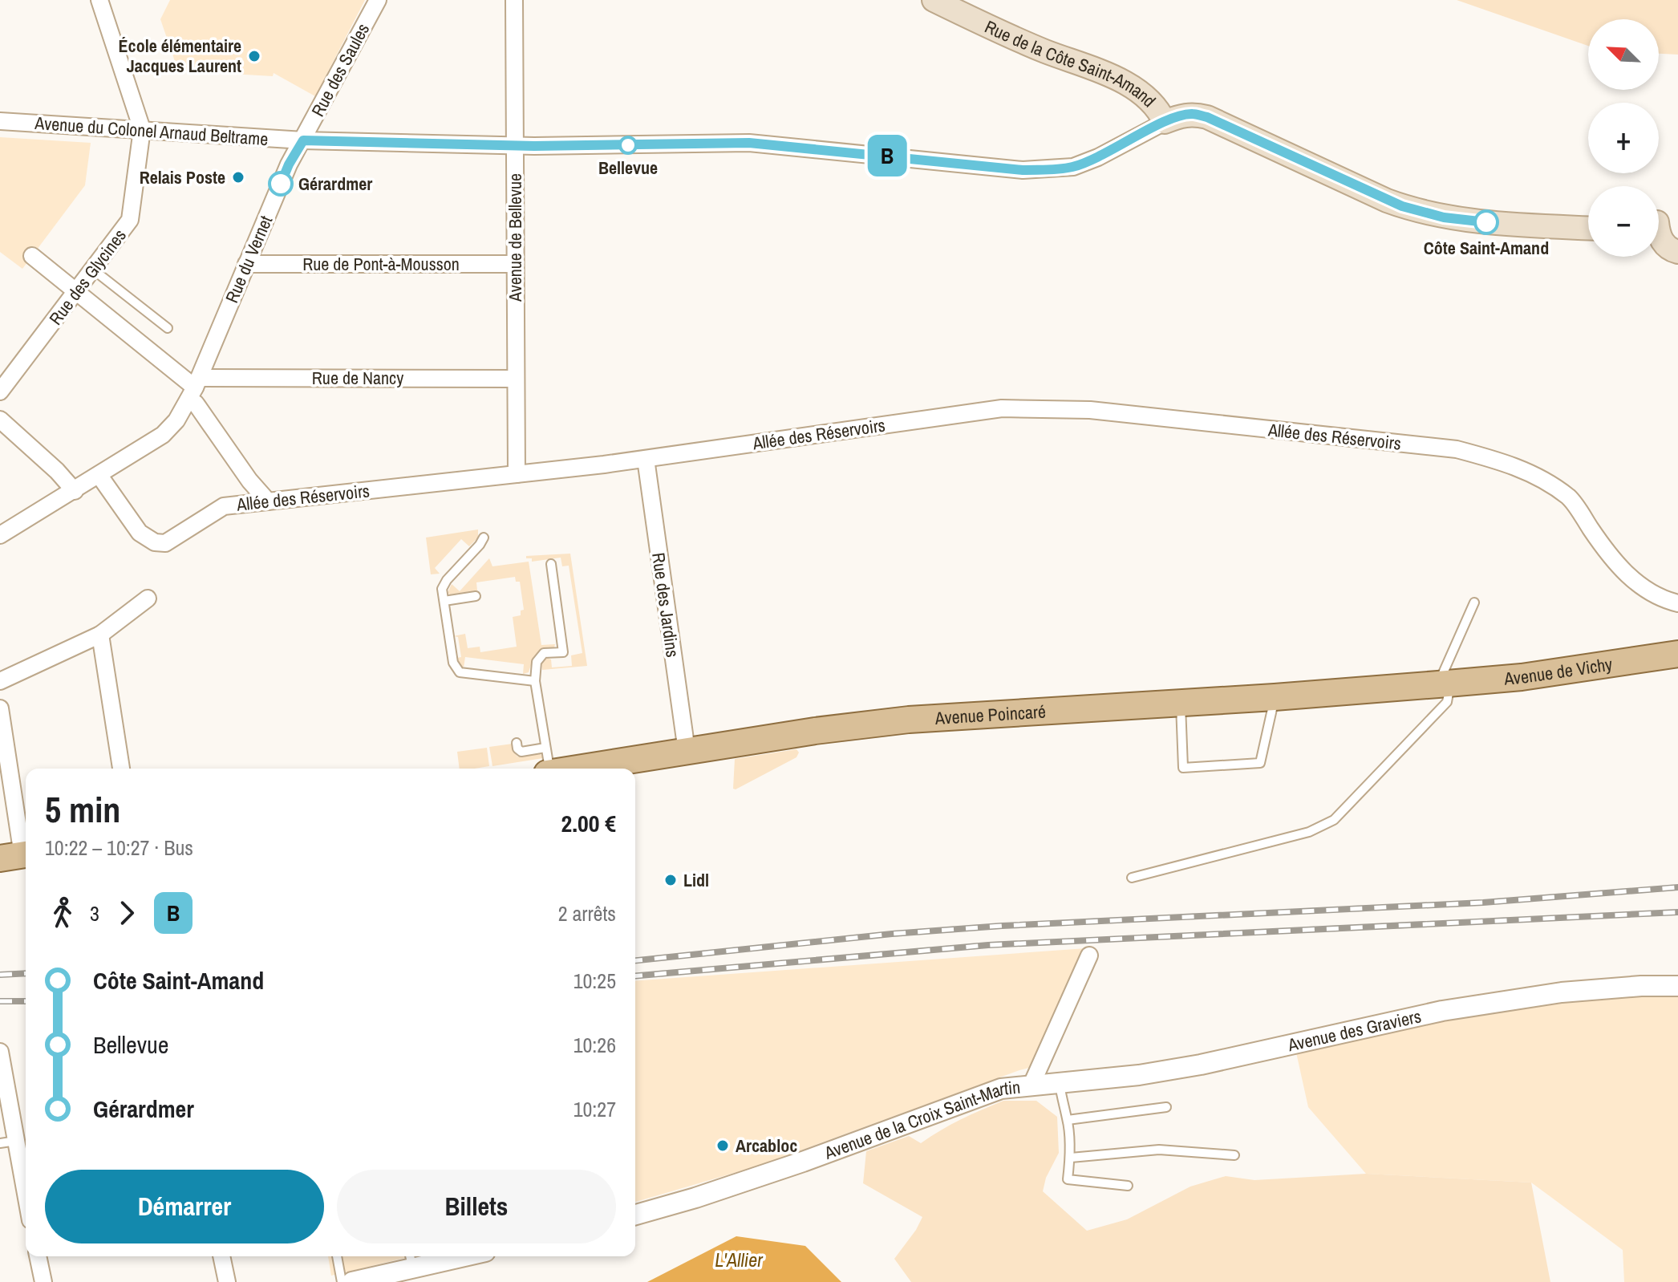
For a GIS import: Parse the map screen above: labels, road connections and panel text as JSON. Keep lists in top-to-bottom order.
{
  "streets": {
    "main road": ["Rue de la Côte Saint-Amand", "Avenue de Vichy", "Avenue Poincaré"],
    "street": [
      "Rue des Saules",
      "Avenue du Colonel Arnaud Beltrame",
      "Avenue de Bellevue",
      "Rue du Vernet",
      "Rue de Pont-à-Mousson",
      "Rue des Glycines",
      "Rue de Nancy",
      "Allée des Réservoirs",
      "Rue des Jardins",
      "Avenue des Graviers",
      "Avenue de la Croix Saint-Martin"
    ]
  },
  "crossings": [
    ["Rue des Saules", "Avenue du Colonel Arnaud Beltrame"],
    ["Rue des Saules", "Rue du Vernet"],
    ["Avenue du Colonel Arnaud Beltrame", "Rue du Vernet"],
    ["Avenue du Colonel Arnaud Beltrame", "Rue des Glycines"],
    ["Avenue de Bellevue", "Rue de Pont-à-Mousson"],
    ["Avenue de Bellevue", "Rue de Nancy"],
    ["Avenue de Bellevue", "Allée des Réservoirs"],
    ["Rue du Vernet", "Rue de Pont-à-Mousson"],
    ["Rue du Vernet", "Rue de Nancy"],
    ["Rue du Vernet", "Allée des Réservoirs"],
    ["Allée des Réservoirs", "Rue des Jardins"],
    ["Rue des Jardins", "Avenue Poincaré"],
    ["Avenue de Vichy", "Avenue Poincaré"],
    ["Avenue des Graviers", "Avenue de la Croix Saint-Martin"]
  ],
  "water": ["L'Allier"],
  "places": [
    "École élémentaire Jacques Laurent",
    "Bellevue",
    "Relais Poste",
    "Gérardmer",
    "Côte Saint-Amand",
    "Lidl",
    "Arcabloc"
  ],
  "lines": ["bus line B"],
  "north": "top left",
  "page": {
    "on_map": "B",
    "map_buttons": ["+", "−"],
    "heading": ["5 min", "10:22 – 10:27 · Bus", "2.00 €"],
    "legs": ["3", "B", "2 arrêts"],
    "list": [
      {
        "name": "Côte Saint-Amand",
        "value": "10:25"
      },
      {
        "name": "Bellevue",
        "value": "10:26"
      },
      {
        "name": "Gérardmer",
        "value": "10:27"
      }
    ],
    "buttons": ["Démarrer", "Billets"]
  }
}
